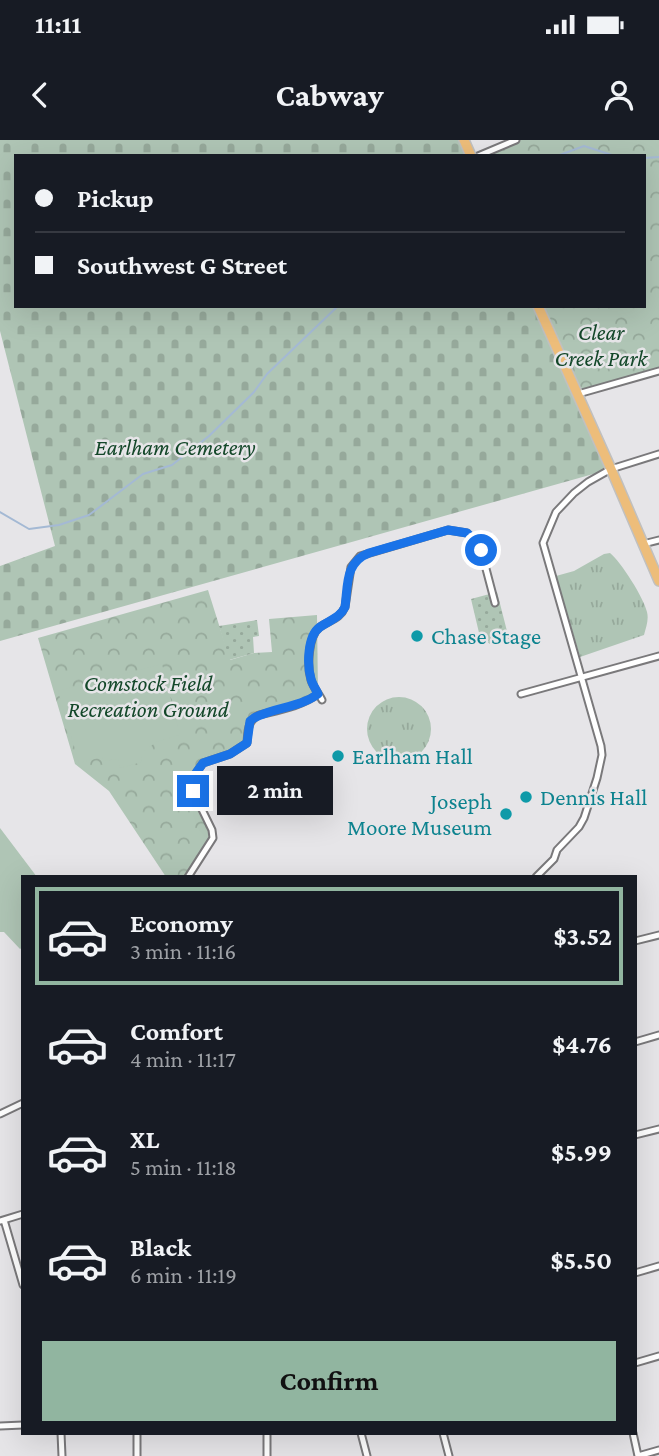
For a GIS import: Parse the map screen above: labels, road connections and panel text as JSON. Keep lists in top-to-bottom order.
{
  "parks": ["Clear Creek Park", "Earlham Cemetery", "Comstock Field Recreation Ground"],
  "places": [
    "Chase Stage",
    "Earlham Hall",
    "Dennis Hall",
    "Joseph Moore Museum"
  ],
  "page": {
    "status": "11:11",
    "header": "Cabway",
    "banner": ["Pickup", "Southwest G Street"],
    "bubble": "2 min",
    "list": [
      {
        "name": "Economy",
        "note": "3 min · 11:16",
        "value": "$3.52"
      },
      {
        "name": "Comfort",
        "note": "4 min · 11:17",
        "value": "$4.76"
      },
      {
        "name": "XL",
        "note": "5 min · 11:18",
        "value": "$5.99"
      },
      {
        "name": "Black",
        "note": "6 min · 11:19",
        "value": "$5.50"
      }
    ],
    "buttons": "Confirm"
  }
}
